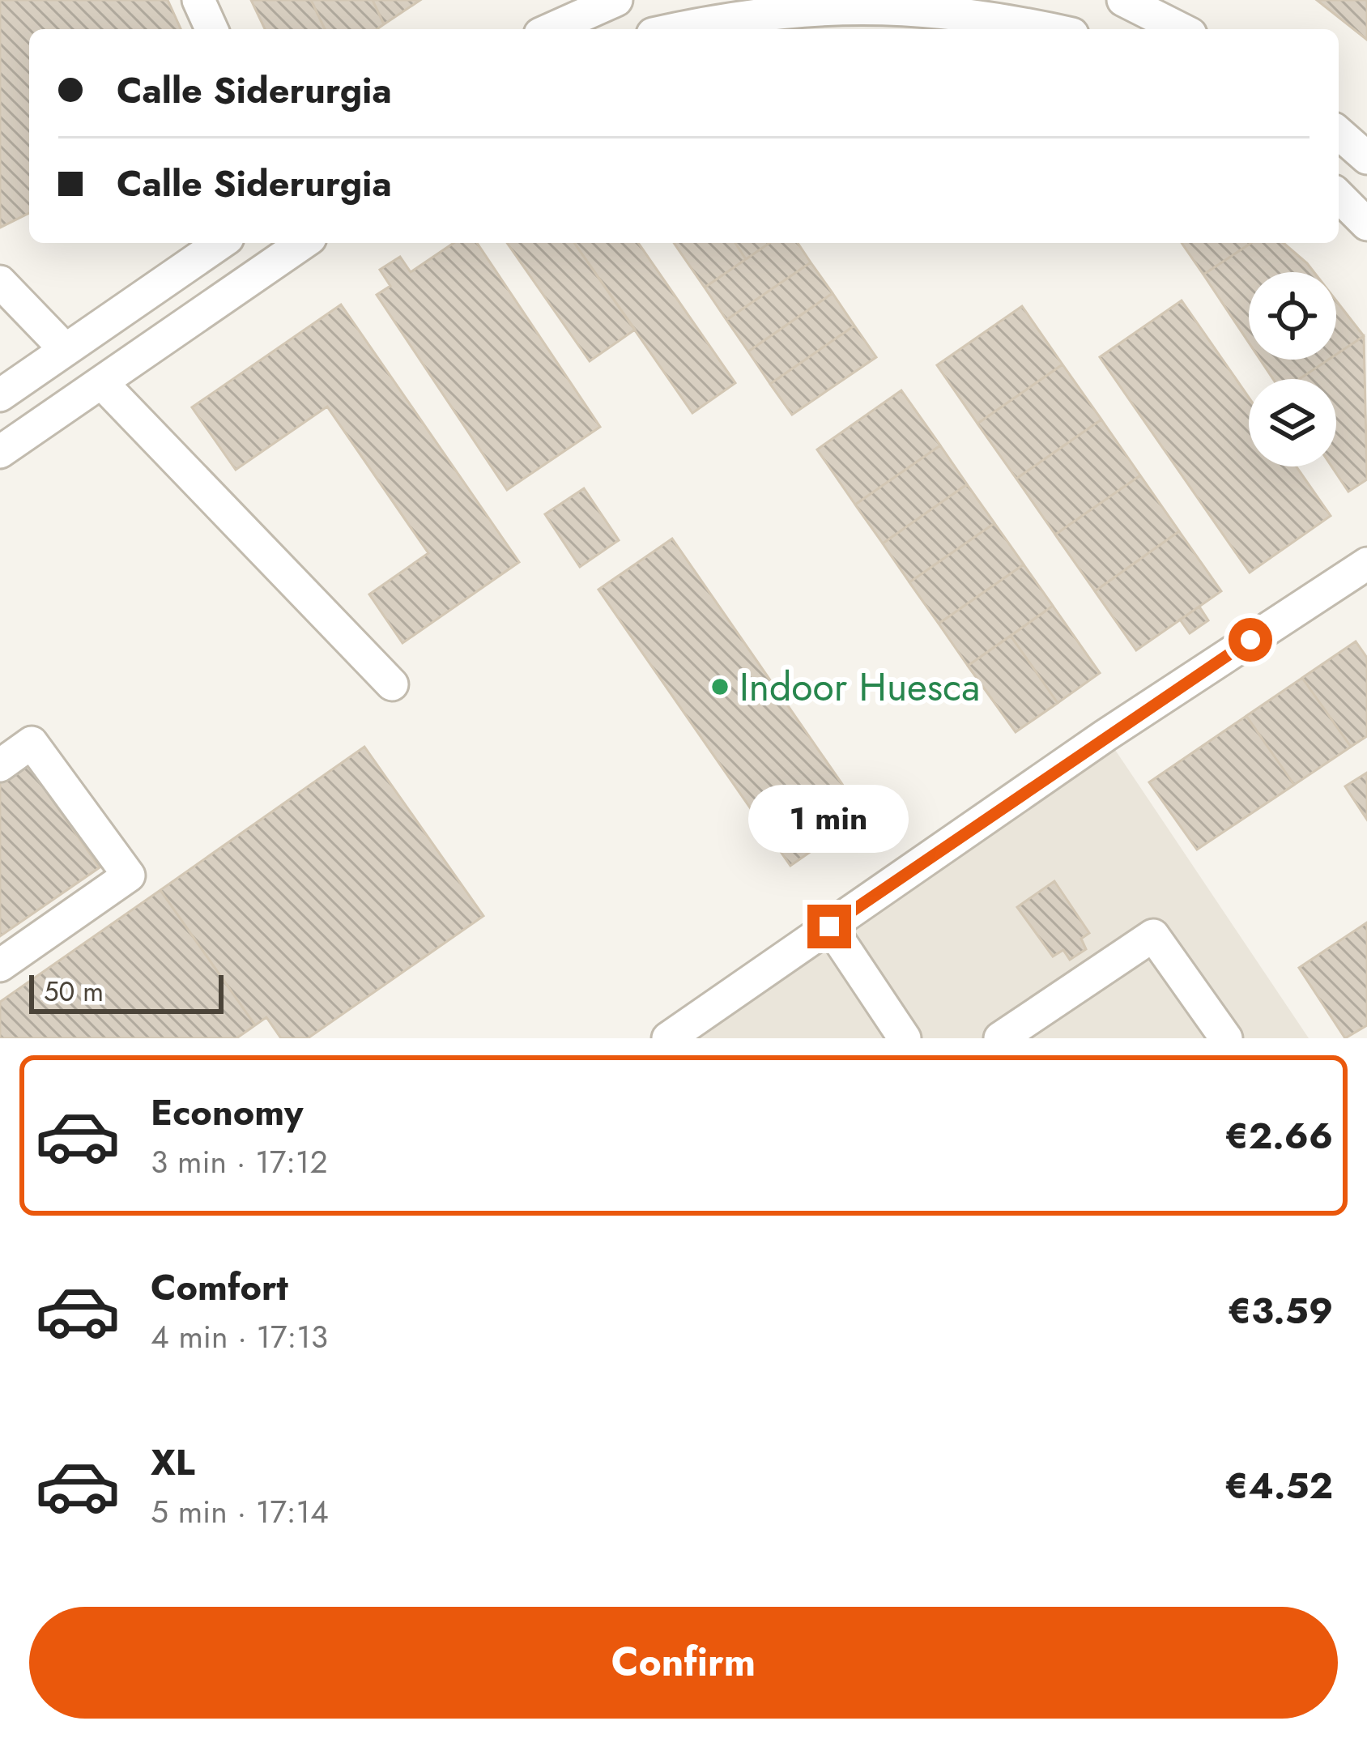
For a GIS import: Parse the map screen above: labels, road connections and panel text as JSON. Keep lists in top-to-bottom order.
{
  "places": ["Indoor Huesca"],
  "scale_bar": "50 m",
  "page": {
    "banner": ["Calle Siderurgia", "Calle Siderurgia"],
    "bubble": "1 min",
    "scale": "50 m",
    "list": [
      {
        "name": "Economy",
        "note": "3 min · 17:12",
        "value": "€2.66"
      },
      {
        "name": "Comfort",
        "note": "4 min · 17:13",
        "value": "€3.59"
      },
      {
        "name": "XL",
        "note": "5 min · 17:14",
        "value": "€4.52"
      }
    ],
    "buttons": "Confirm"
  }
}
